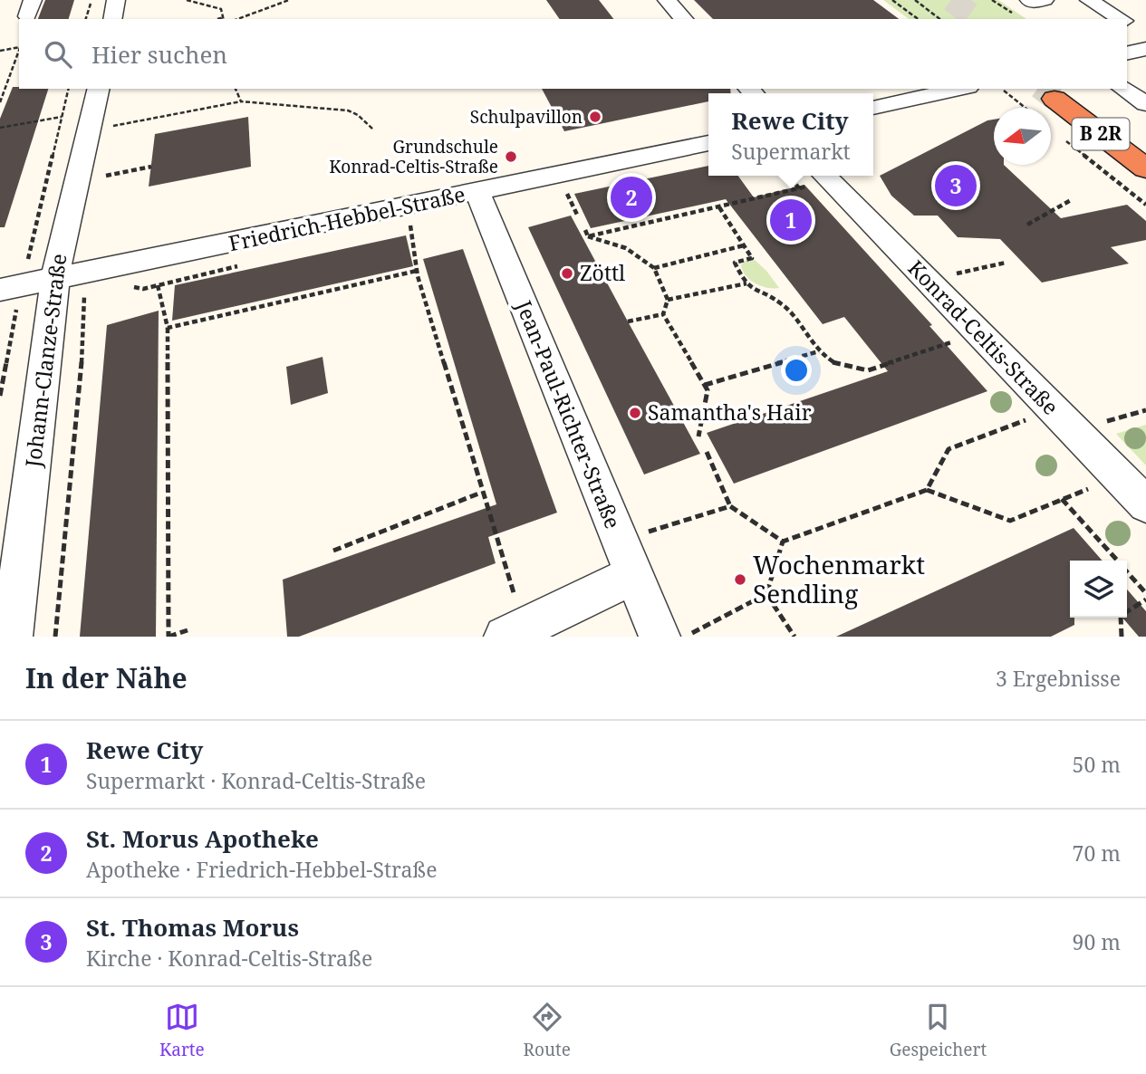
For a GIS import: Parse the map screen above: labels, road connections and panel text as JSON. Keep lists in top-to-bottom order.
{
  "streets": {
    "highway": ["B 2R"],
    "street": [
      "Friedrich-Hebbel-Straße",
      "Konrad-Celtis-Straße",
      "Johann-Clanze-Straße",
      "Jean-Paul-Richter-Straße"
    ]
  },
  "crossings": [
    ["Friedrich-Hebbel-Straße", "Johann-Clanze-Straße"],
    ["Friedrich-Hebbel-Straße", "Jean-Paul-Richter-Straße"]
  ],
  "places": [
    "Schulpavillon",
    "Grundschule Konrad-Celtis-Straße",
    "Zöttl",
    "Samantha's Hair",
    "Wochenmarkt Sendling"
  ],
  "north": "left",
  "page": {
    "search": "Hier suchen",
    "popup": ["Rewe City", "Supermarkt"],
    "pins": ["3", "2", "1"],
    "heading": ["In der Nähe", "3 Ergebnisse"],
    "list": [
      {
        "mark": "1",
        "name": "Rewe City",
        "note": "Supermarkt · Konrad-Celtis-Straße",
        "value": "50 m"
      },
      {
        "mark": "2",
        "name": "St. Morus Apotheke",
        "note": "Apotheke · Friedrich-Hebbel-Straße",
        "value": "70 m"
      },
      {
        "mark": "3",
        "name": "St. Thomas Morus",
        "note": "Kirche · Konrad-Celtis-Straße",
        "value": "90 m"
      }
    ],
    "nav": ["Karte", "Route", "Gespeichert"]
  }
}
